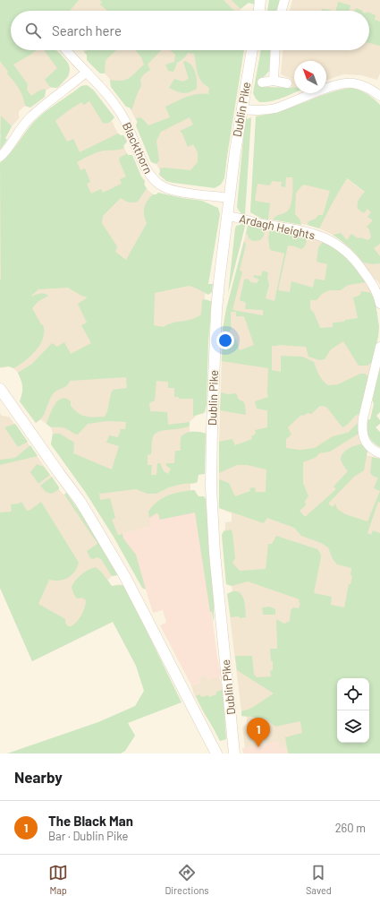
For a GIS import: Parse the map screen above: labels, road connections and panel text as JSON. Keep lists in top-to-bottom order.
{
  "streets": {
    "street": ["Dublin Pike", "Blackthorn", "Ardagh Heights"]
  },
  "crossings": [
    ["Dublin Pike", "Blackthorn"],
    ["Dublin Pike", "Ardagh Heights"]
  ],
  "north": "top left",
  "page": {
    "search": "Search here",
    "pins": "1",
    "heading": "Nearby",
    "list": [
      {
        "mark": "1",
        "name": "The Black Man",
        "note": "Bar · Dublin Pike",
        "value": "260 m"
      }
    ],
    "nav": ["Map", "Directions", "Saved"]
  }
}
